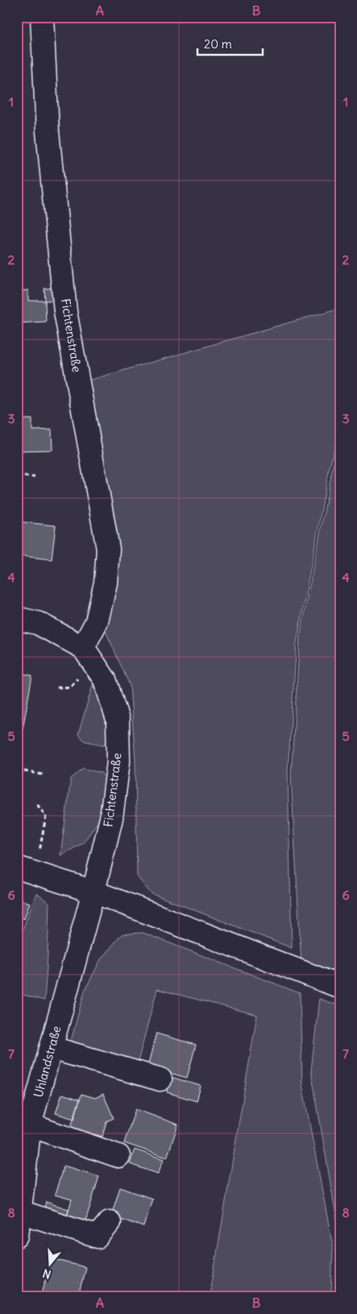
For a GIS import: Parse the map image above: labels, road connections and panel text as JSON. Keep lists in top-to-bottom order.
{
  "streets": {
    "street": ["Fichtenstraße", "Uhlandstraße"]
  },
  "crossings": [
    ["Fichtenstraße", "Uhlandstraße"]
  ],
  "scale_bar": "20 m",
  "north": "bottom",
  "grid": {
    "columns": ["A", "B"],
    "rows": [
      "1",
      "2",
      "3",
      "4",
      "5",
      "6",
      "7",
      "8"
    ]
  }
}
